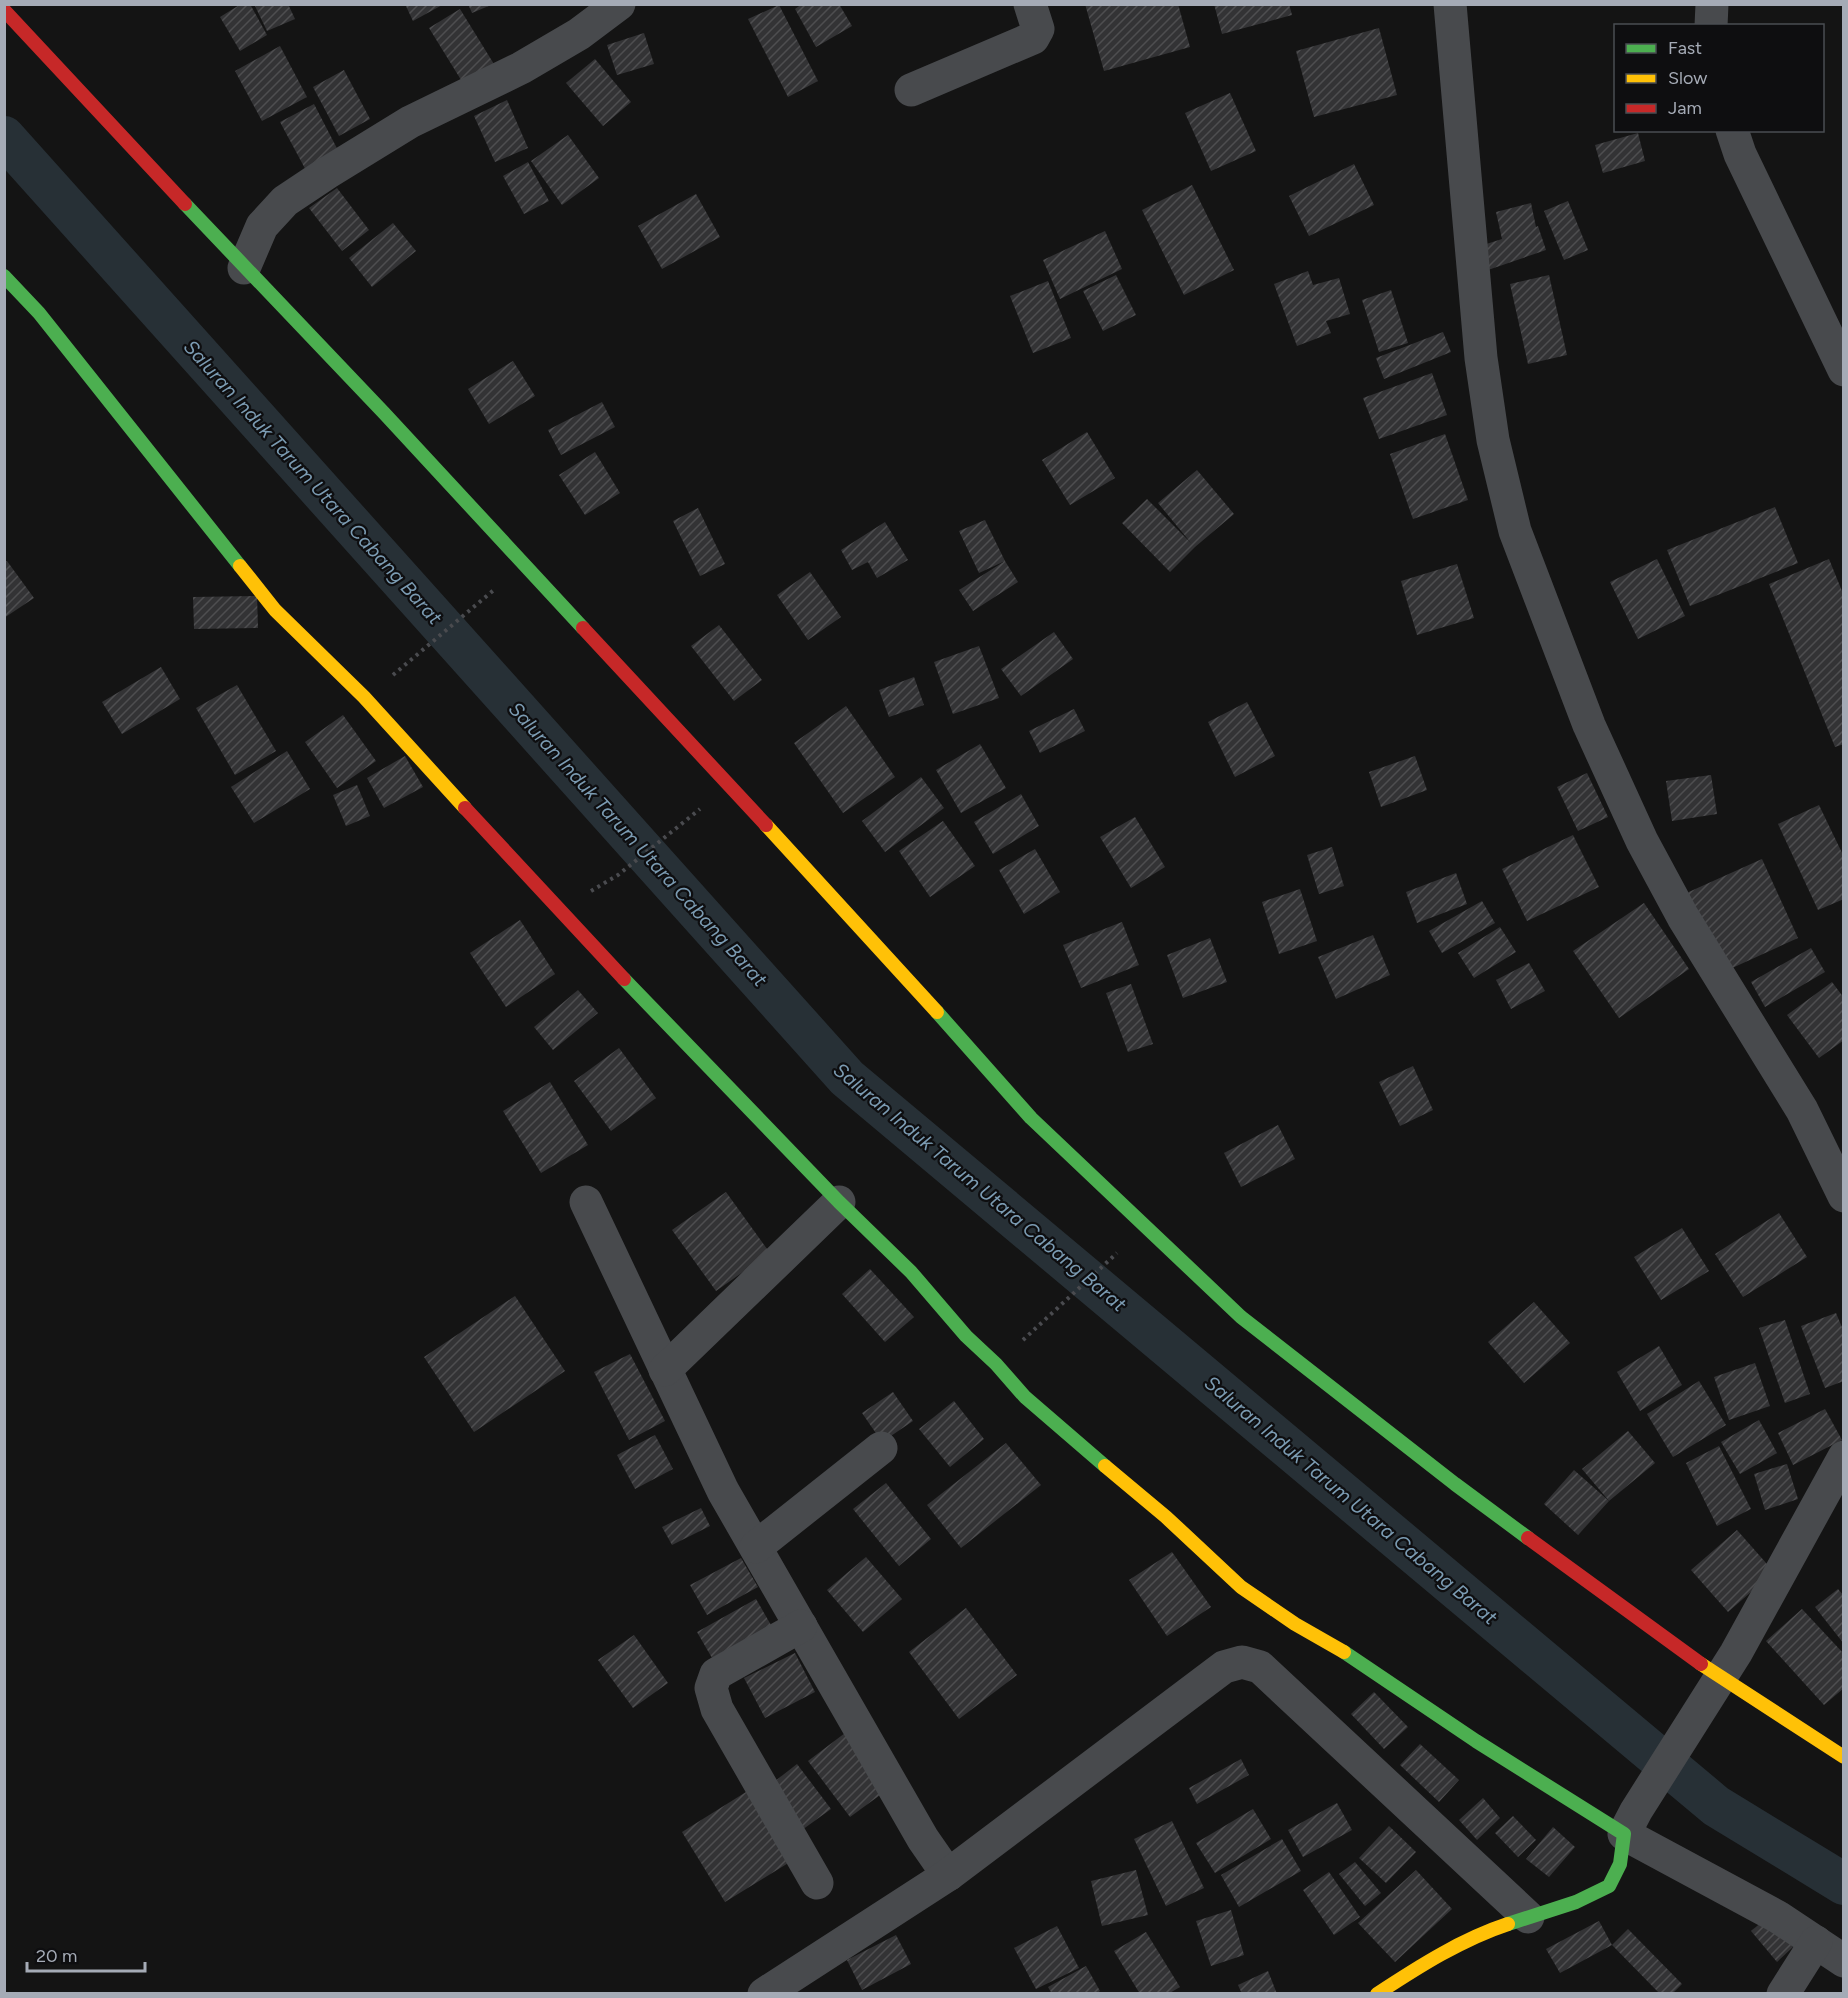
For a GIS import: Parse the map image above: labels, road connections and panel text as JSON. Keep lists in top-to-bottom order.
{
  "water": ["Saluran Induk Tarum Utara Cabang Barat"],
  "legend": ["Fast", "Slow", "Jam"],
  "scale_bar": "20 m"
}
